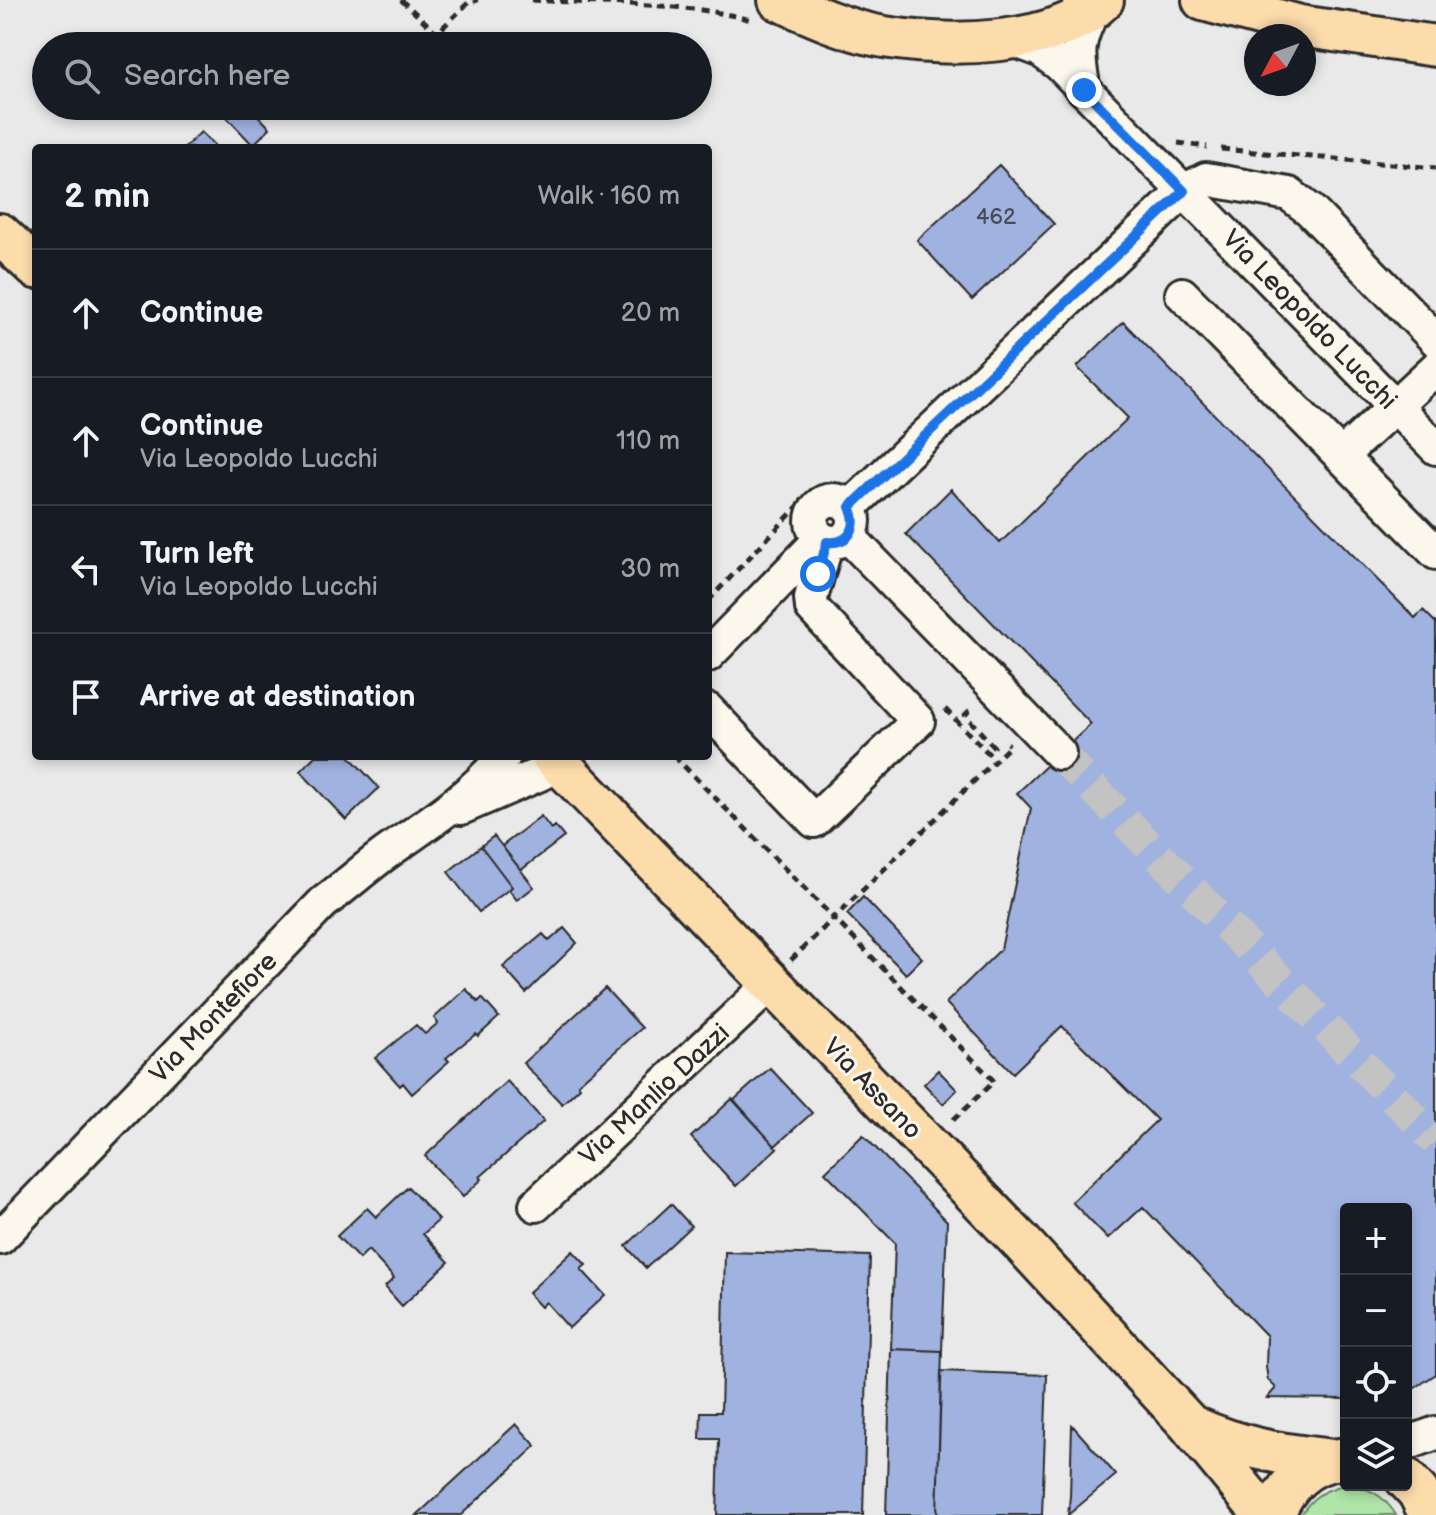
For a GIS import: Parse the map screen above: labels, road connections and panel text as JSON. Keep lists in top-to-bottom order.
{
  "streets": {
    "main road": ["Via Assano"],
    "street": ["Via Leopoldo Lucchi", "Via Montefiore", "Via Manlio Dazzi"]
  },
  "crossings": [
    ["Via Montefiore", "Via Assano"],
    ["Via Assano", "Via Manlio Dazzi"]
  ],
  "house_numbers": ["462"],
  "north": "bottom left",
  "page": {
    "search": "Search here",
    "heading": ["2 min", "Walk · 160 m"],
    "list": [
      ["Continue", "20 m"],
      ["Continue", "Via Leopoldo Lucchi", "110 m"],
      ["Turn left", "Via Leopoldo Lucchi", "30 m"],
      "Arrive at destination"
    ],
    "map_buttons": ["+", "−"]
  }
}
